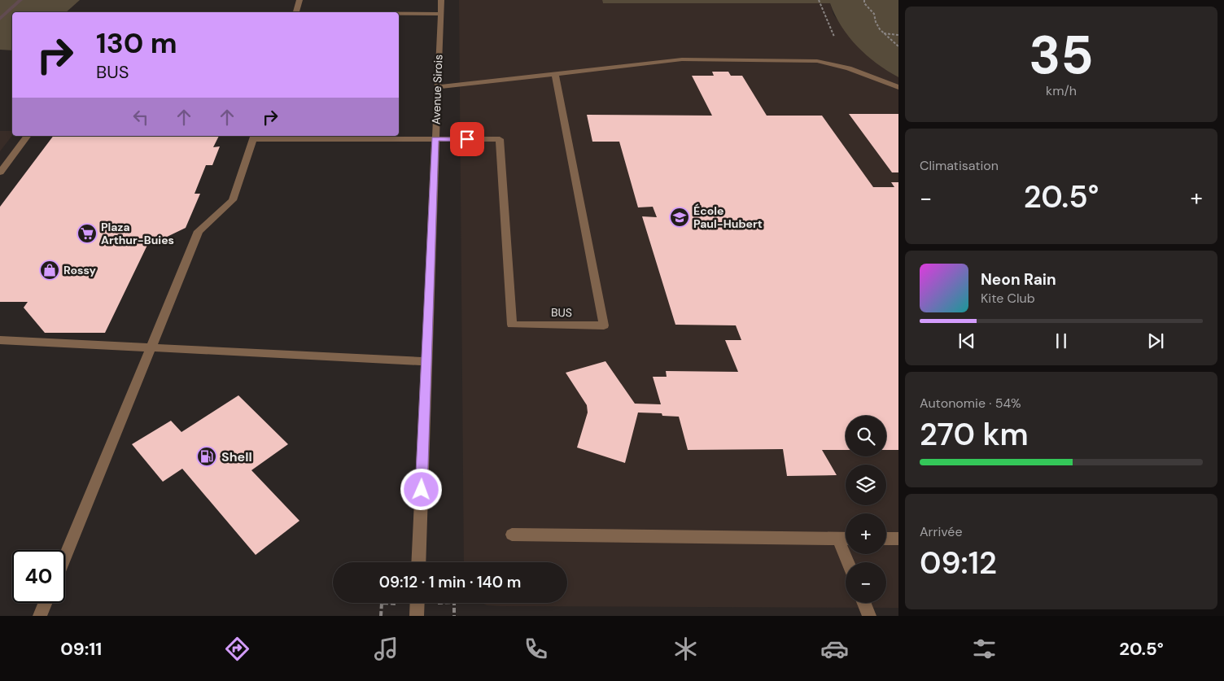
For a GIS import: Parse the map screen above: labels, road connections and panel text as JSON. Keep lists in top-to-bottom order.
{
  "streets": {
    "street": ["Avenue Sirois", "BUS"]
  },
  "crossings": [
    ["Avenue Sirois", "BUS"]
  ],
  "places": {
    "school or university": ["École Paul-Hubert"],
    "supermarket": ["Plaza Arthur-Buies"],
    "shop": ["Rossy"],
    "fuel station": ["Shell"]
  },
  "page": {
    "tile": [
      ["35", "km/h"],
      "Climatisation",
      ["Autonomie · 54%", "270 km"],
      ["Arrivée", "09:12"]
    ],
    "turn": ["130 m", "BUS"],
    "heat": ["−", "20.5°", "+"],
    "song": ["Neon Rain", "Kite Club"],
    "map_buttons": ["+", "−"],
    "limit": "40",
    "trip": "09:12 · 1 min · 140 m",
    "tabs": ["09:11", "20.5°"]
  }
}
